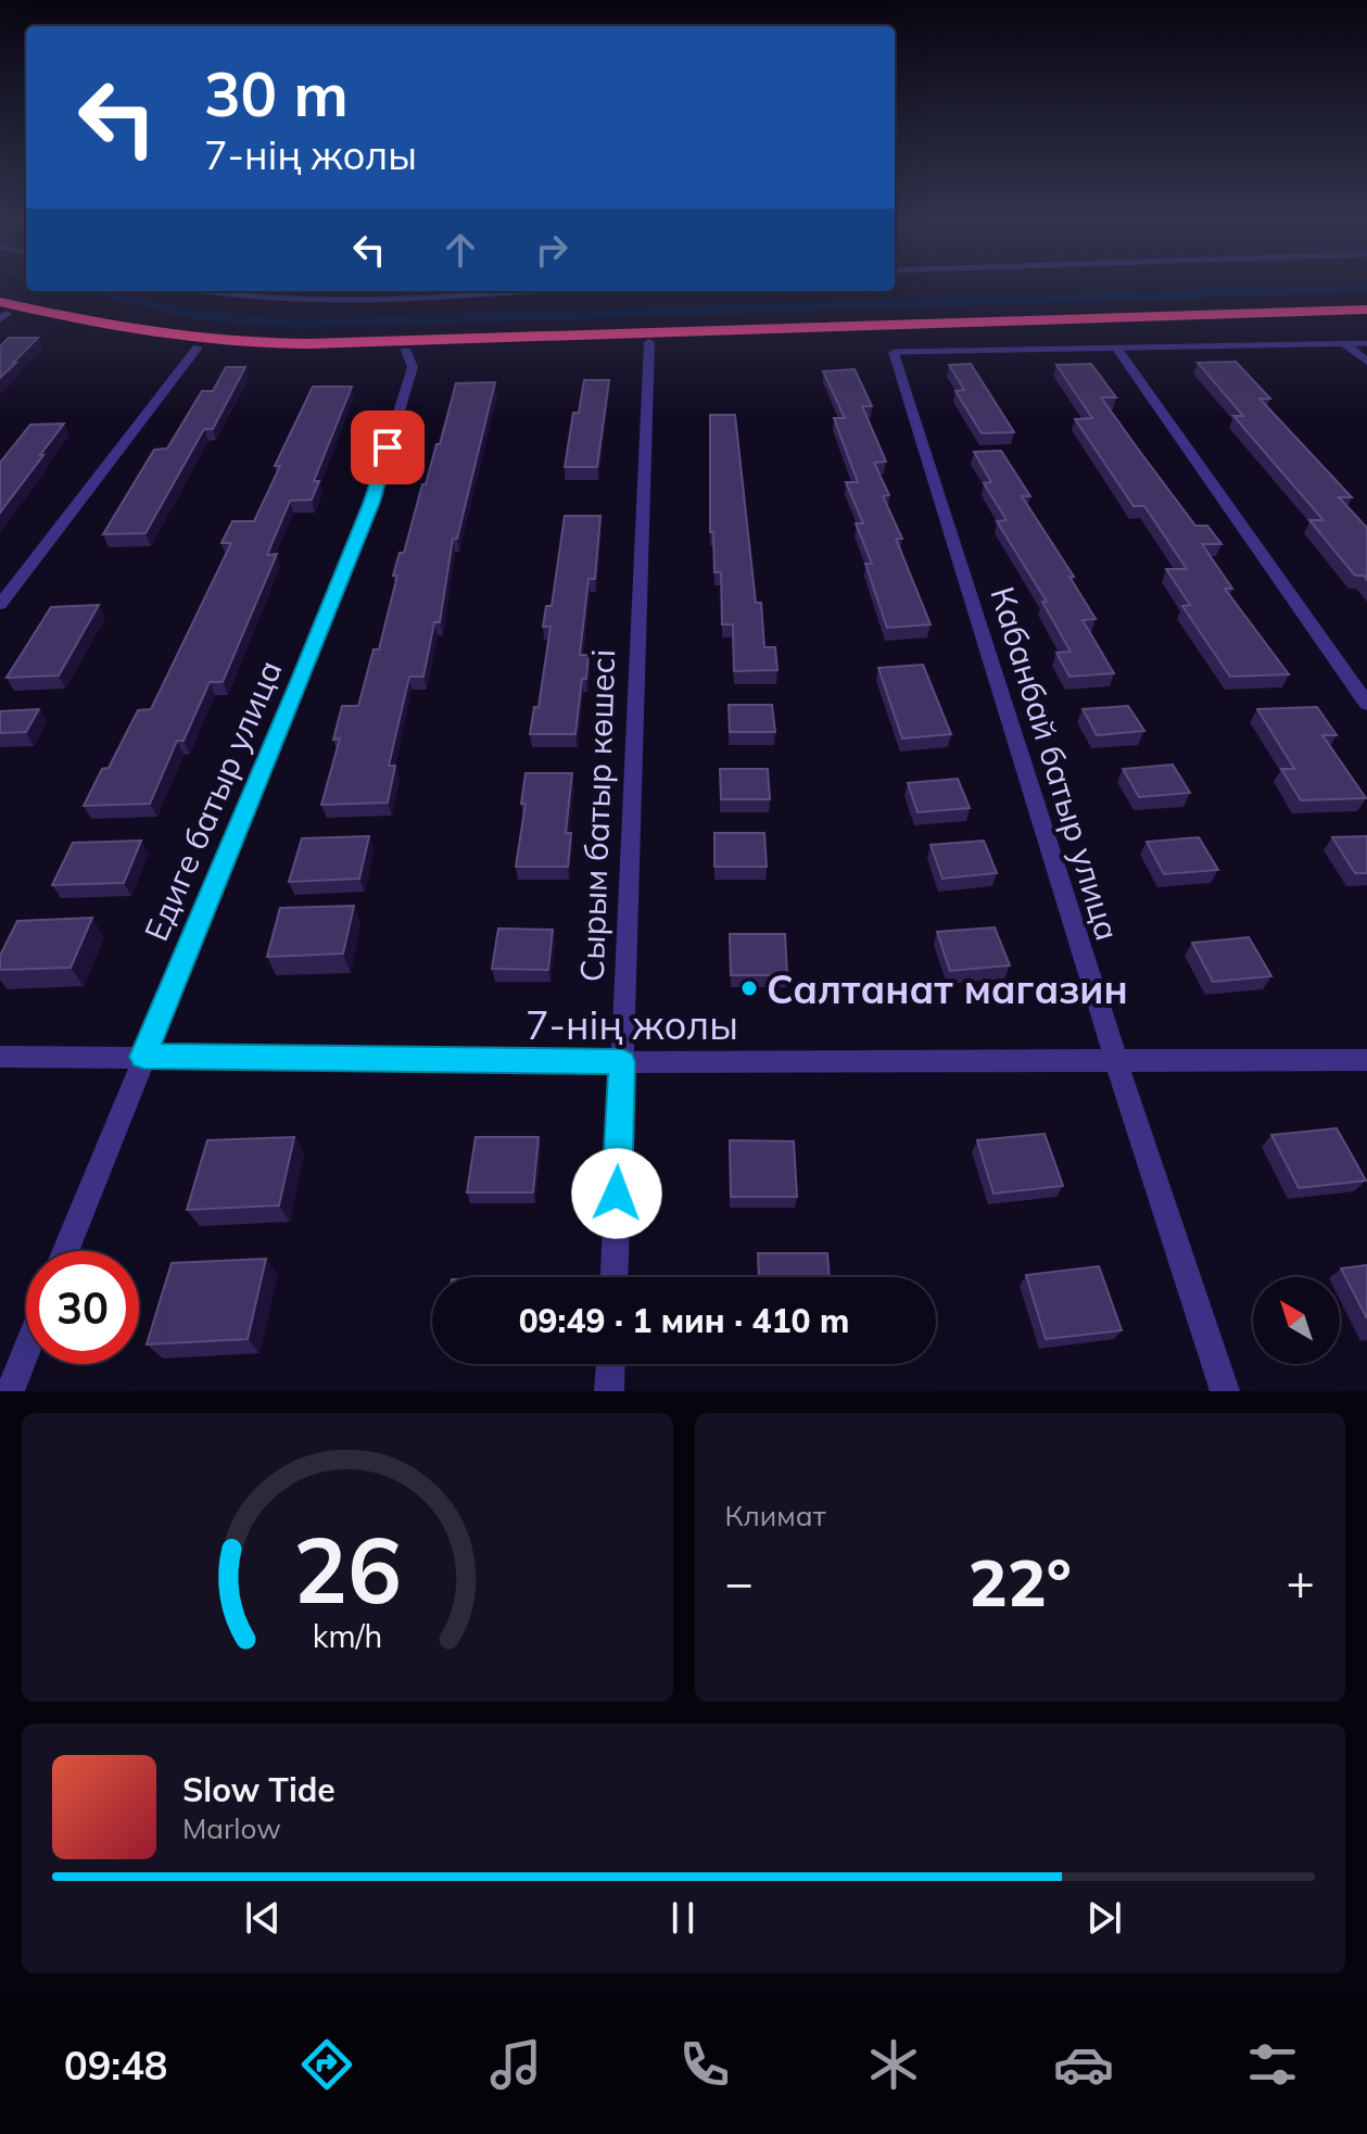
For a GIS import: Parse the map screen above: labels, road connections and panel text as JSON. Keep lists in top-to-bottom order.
{
  "streets": {
    "street": [
      "Кабанбай батыр улица",
      "Едиге батыр улица",
      "Сырым батыр көшесі",
      "7-нің жолы"
    ]
  },
  "crossings": [
    ["Кабанбай батыр улица", "7-нің жолы"],
    ["Едиге батыр улица", "7-нің жолы"],
    ["Сырым батыр көшесі", "7-нің жолы"]
  ],
  "places": ["Салтанат магазин"],
  "north": "top left",
  "page": {
    "turn": ["30 m", "7-нің жолы"],
    "limit": "30",
    "trip": "09:49 · 1 мин · 410 m",
    "tile": "Климат",
    "heat": ["−", "22°", "+"],
    "song": ["Slow Tide", "Marlow"],
    "tabs": "09:48",
    "gauge": ["26", "km/h"]
  }
}
